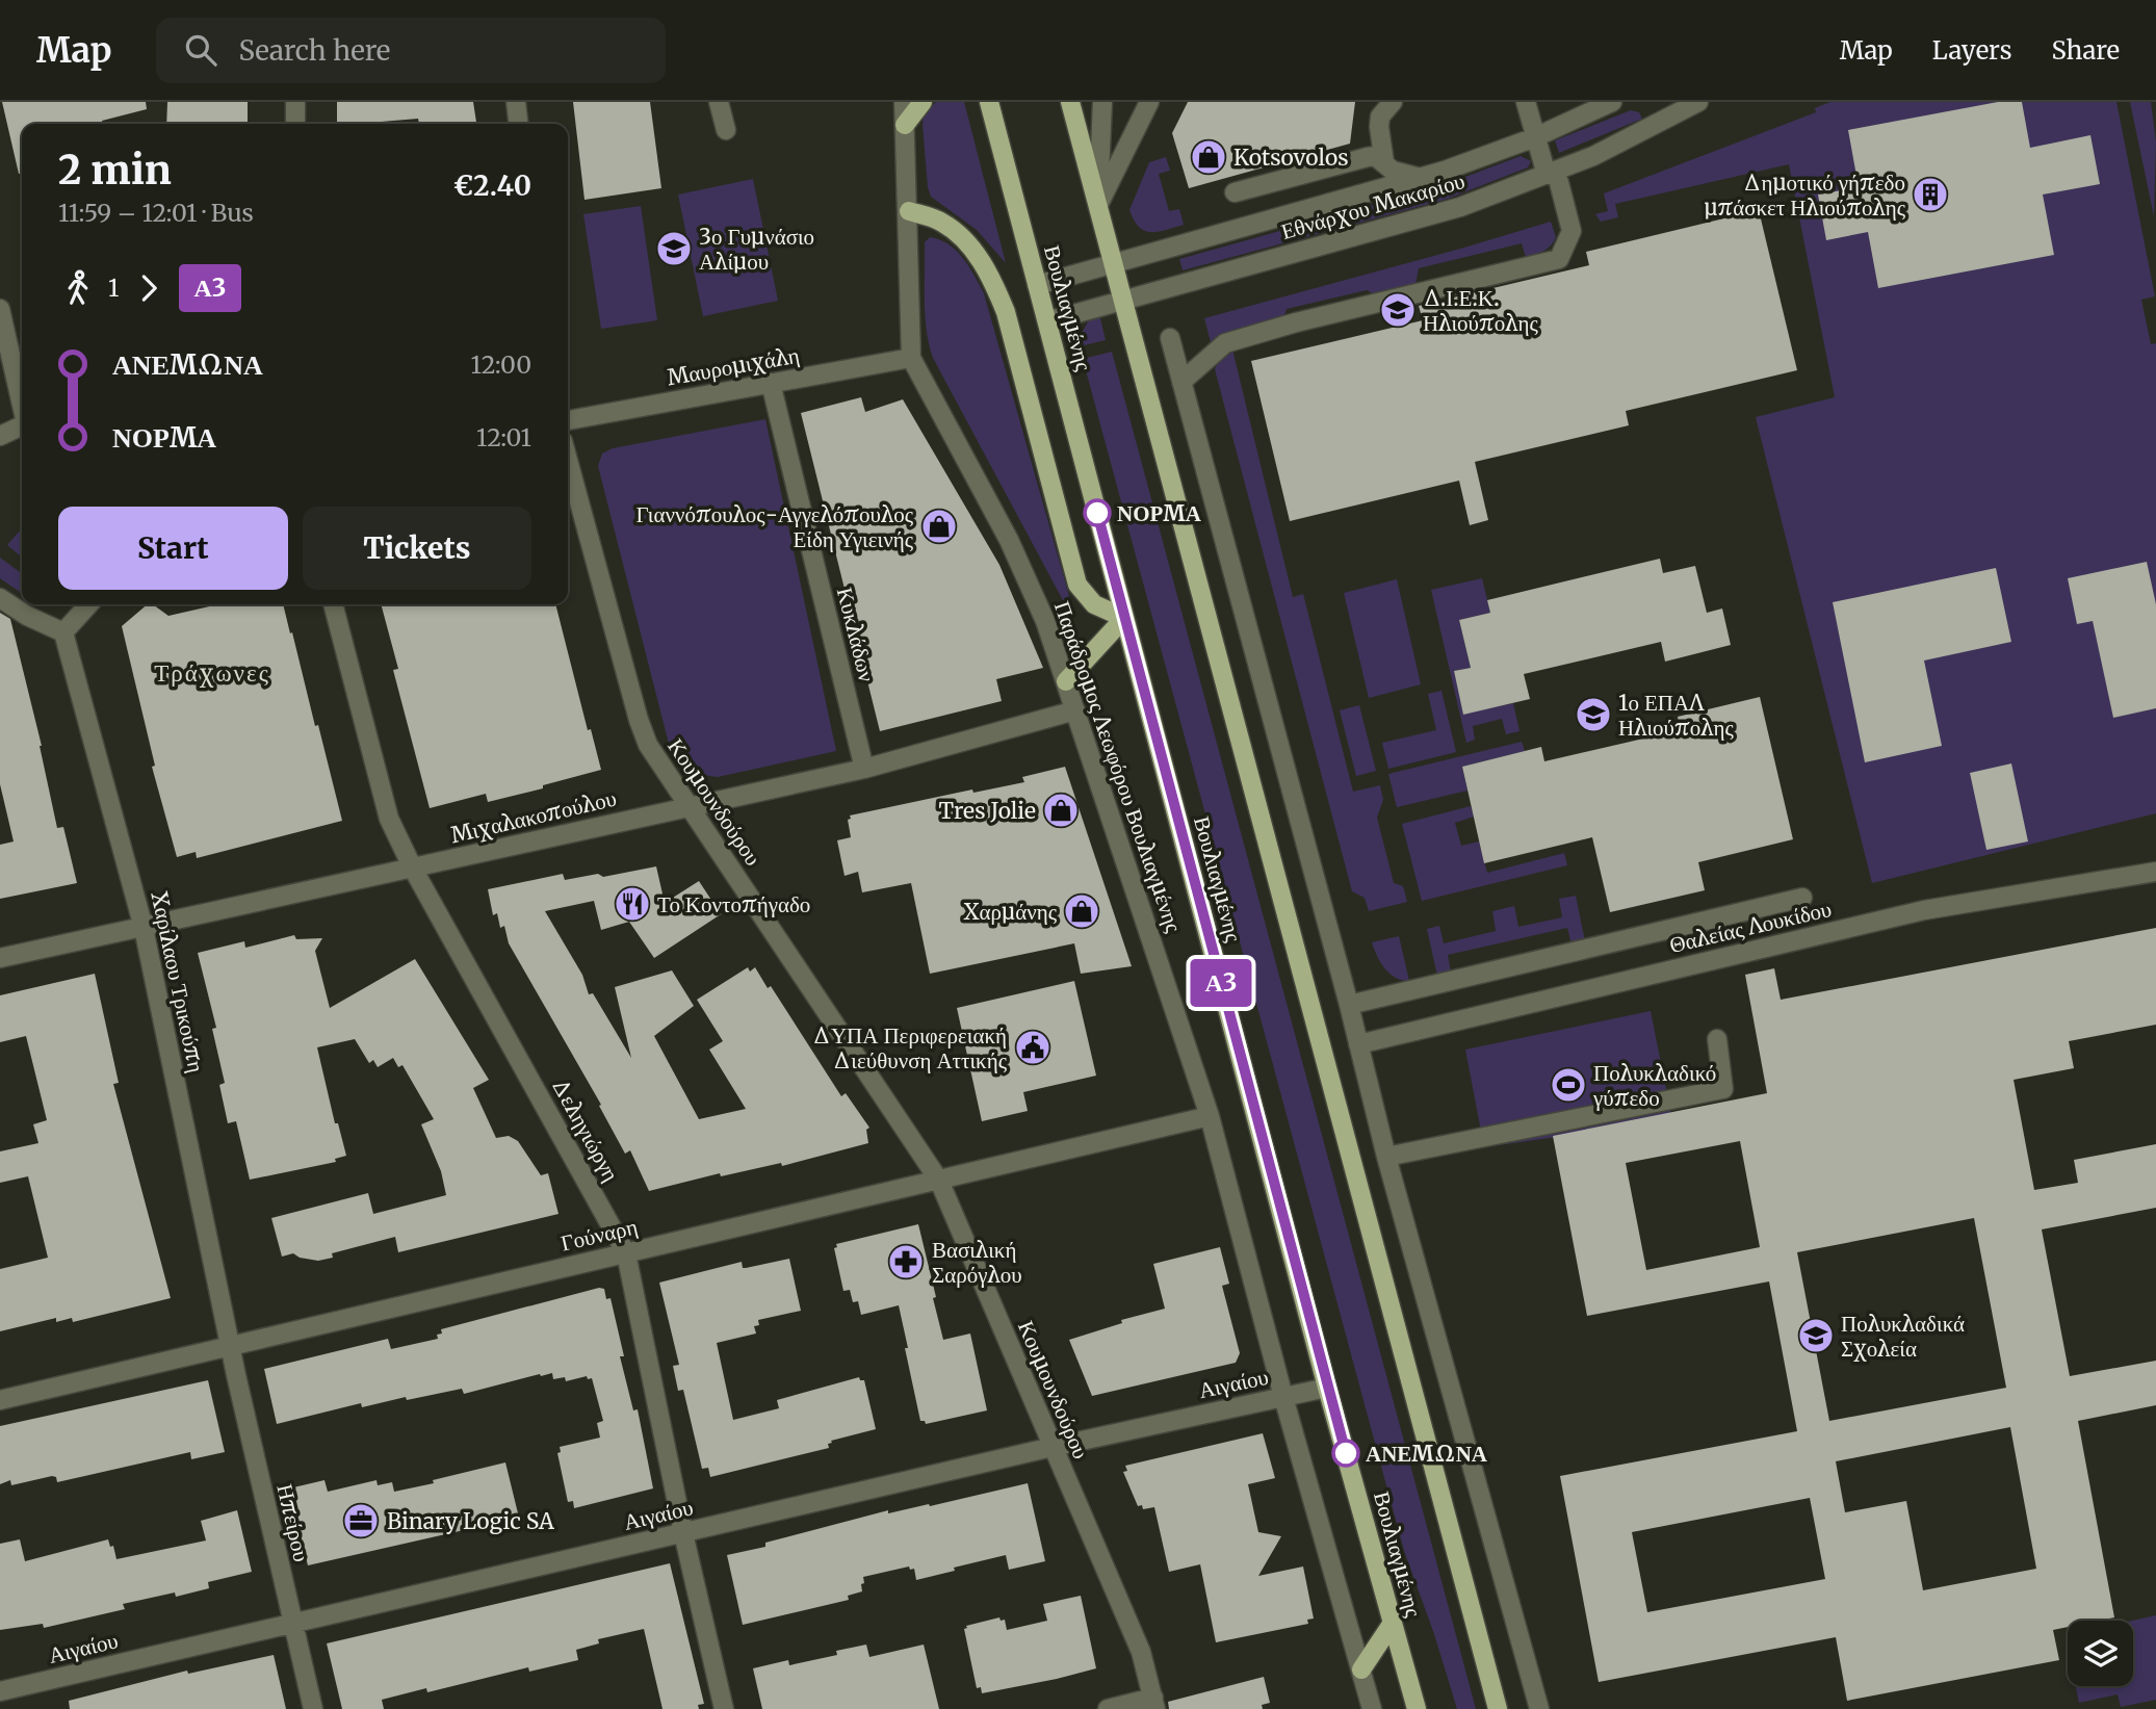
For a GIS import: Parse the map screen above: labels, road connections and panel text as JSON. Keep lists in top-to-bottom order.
{
  "streets": {
    "main road": ["Βουλιαγμένης"],
    "street": [
      "Εθνάρχου Μακαρίου",
      "Μαυρομιχάλη",
      "Κυκλάδων",
      "Παράδρομος Λεωφόρου Βουλιαγμένης",
      "Κουμουνδούρου",
      "Μιχαλακοπούλου",
      "Θαλείας Λουκίδου",
      "Χαρίλαου Τρικούπη",
      "Δεληγιώργη",
      "Γούναρη",
      "Αιγαίου",
      "Ηπείρου"
    ]
  },
  "crossings": [
    ["Εθνάρχου Μακαρίου", "Βουλιαγμένης"],
    ["Βουλιαγμένης", "Αιγαίου"],
    ["Μαυρομιχάλη", "Κυκλάδων"],
    ["Μαυρομιχάλη", "Παράδρομος Λεωφόρου Βουλιαγμένης"],
    ["Κυκλάδων", "Μιχαλακοπούλου"],
    ["Παράδρομος Λεωφόρου Βουλιαγμένης", "Μιχαλακοπούλου"],
    ["Παράδρομος Λεωφόρου Βουλιαγμένης", "Γούναρη"],
    ["Παράδρομος Λεωφόρου Βουλιαγμένης", "Αιγαίου"],
    ["Κουμουνδούρου", "Μιχαλακοπούλου"],
    ["Κουμουνδούρου", "Γούναρη"],
    ["Κουμουνδούρου", "Αιγαίου"],
    ["Μιχαλακοπούλου", "Χαρίλαου Τρικούπη"],
    ["Μιχαλακοπούλου", "Δεληγιώργη"],
    ["Χαρίλαου Τρικούπη", "Γούναρη"],
    ["Χαρίλαου Τρικούπη", "Ηπείρου"],
    ["Δεληγιώργη", "Γούναρη"],
    ["Δεληγιώργη", "Αιγαίου"],
    ["Γούναρη", "Ηπείρου"],
    ["Αιγαίου", "Ηπείρου"]
  ],
  "districts": ["Τράχωνες"],
  "places": {
    "shop": [
      "Kotsovolos",
      "Γιαννόπουλος-Αγγελόπουλος Είδη Υγιεινής",
      "Tres Jolie",
      "Χαρμάνης"
    ],
    "building": ["Δημοτικό γήπεδο μπάσκετ Ηλιούπολης"],
    "school or university": [
      "3ο Γυμνάσιο Αλίμου",
      "Δ.Ι.Ε.Κ. Ηλιούπολης",
      "1ο ΕΠΑΛ Ηλιούπολης",
      "Πολυκλαδικά Σχολεία"
    ],
    "other": ["ΝΟΡΜΑ", "ΑΝΕΜΩΝΑ"],
    "restaurant": ["Το Κοντοπήγαδο"],
    "public building": ["ΔΥΠΑ Περιφερειακή Διεύθυνση Αττικής"],
    "sports": ["Πολυκλαδικό γύπεδο"],
    "pharmacy": ["Βασιλική Σαρόγλου"],
    "office": ["Binary Logic SA"]
  },
  "lines": ["bus line Α3"],
  "page": {
    "header": "Map",
    "search": "Search here",
    "nav": ["Map", "Layers", "Share"],
    "on_map": "Α3",
    "heading": ["2 min", "11:59 – 12:01 · Bus", "€2.40"],
    "legs": ["1", "Α3"],
    "list": [
      {
        "name": "ΑΝΕΜΩΝΑ",
        "value": "12:00"
      },
      {
        "name": "ΝΟΡΜΑ",
        "value": "12:01"
      }
    ],
    "buttons": ["Start", "Tickets"]
  }
}
